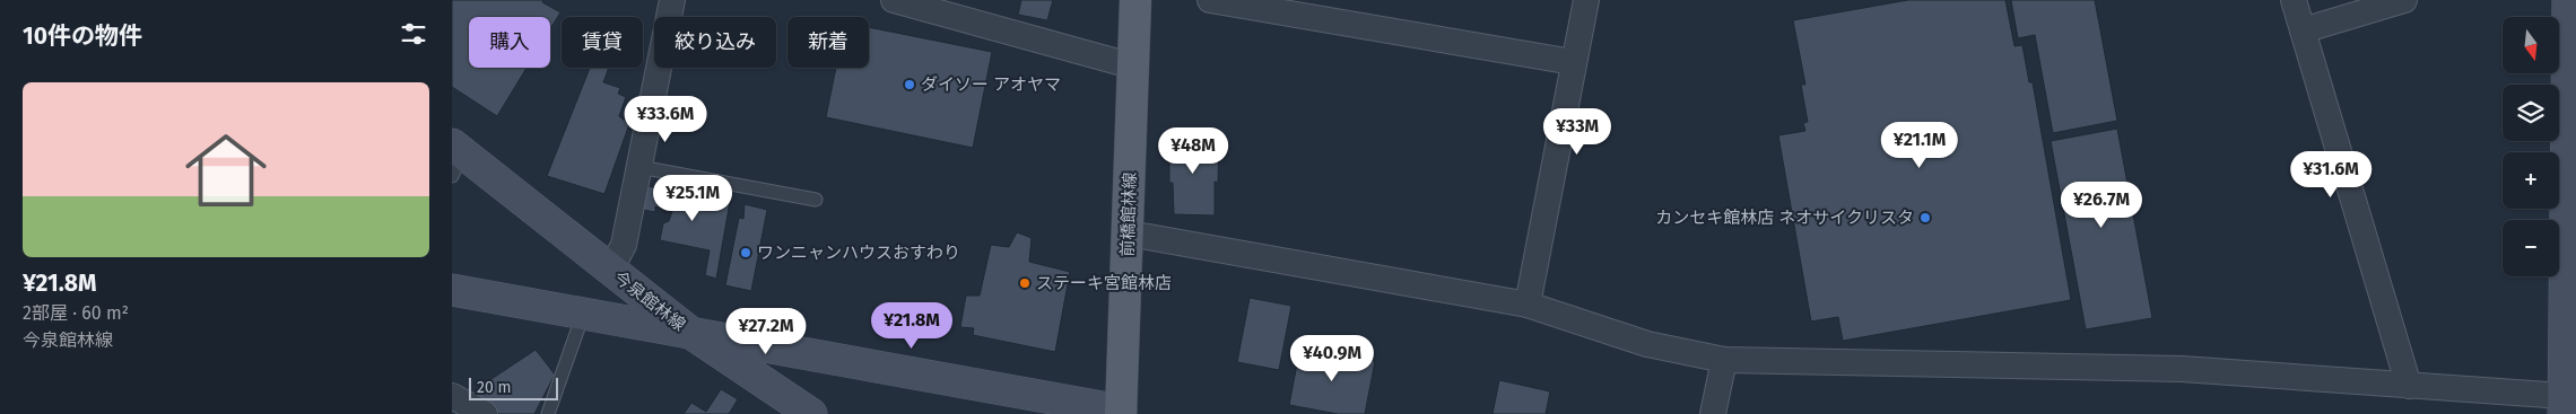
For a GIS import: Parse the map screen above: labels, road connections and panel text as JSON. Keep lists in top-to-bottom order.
{
  "streets": {
    "main road": ["前橋館林線"],
    "street": ["今泉館林線"]
  },
  "crossings": [
    ["前橋館林線", "今泉館林線"]
  ],
  "places": [
    "ダイソー アオヤマ",
    "カンセキ館林店 ネオサイクリスタ",
    "ワンニャンハウスおすわり",
    "ステーキ宮館林店"
  ],
  "scale_bar": "20 m",
  "north": "bottom",
  "page": {
    "heading": "10件の物件",
    "map_buttons": ["+", "−"],
    "chip": [
      "購入",
      "賃貸",
      "絞り込み",
      "新着"
    ],
    "list": [
      {
        "name": "¥21.8M",
        "note": "2部屋 · 60 m² · 今泉館林線"
      }
    ],
    "price": [
      "¥33.6M",
      "¥33M",
      "¥21.1M",
      "¥48M",
      "¥31.6M",
      "¥25.1M",
      "¥26.7M",
      "¥21.8M",
      "¥27.2M",
      "¥40.9M"
    ],
    "scale": "20 m"
  }
}
